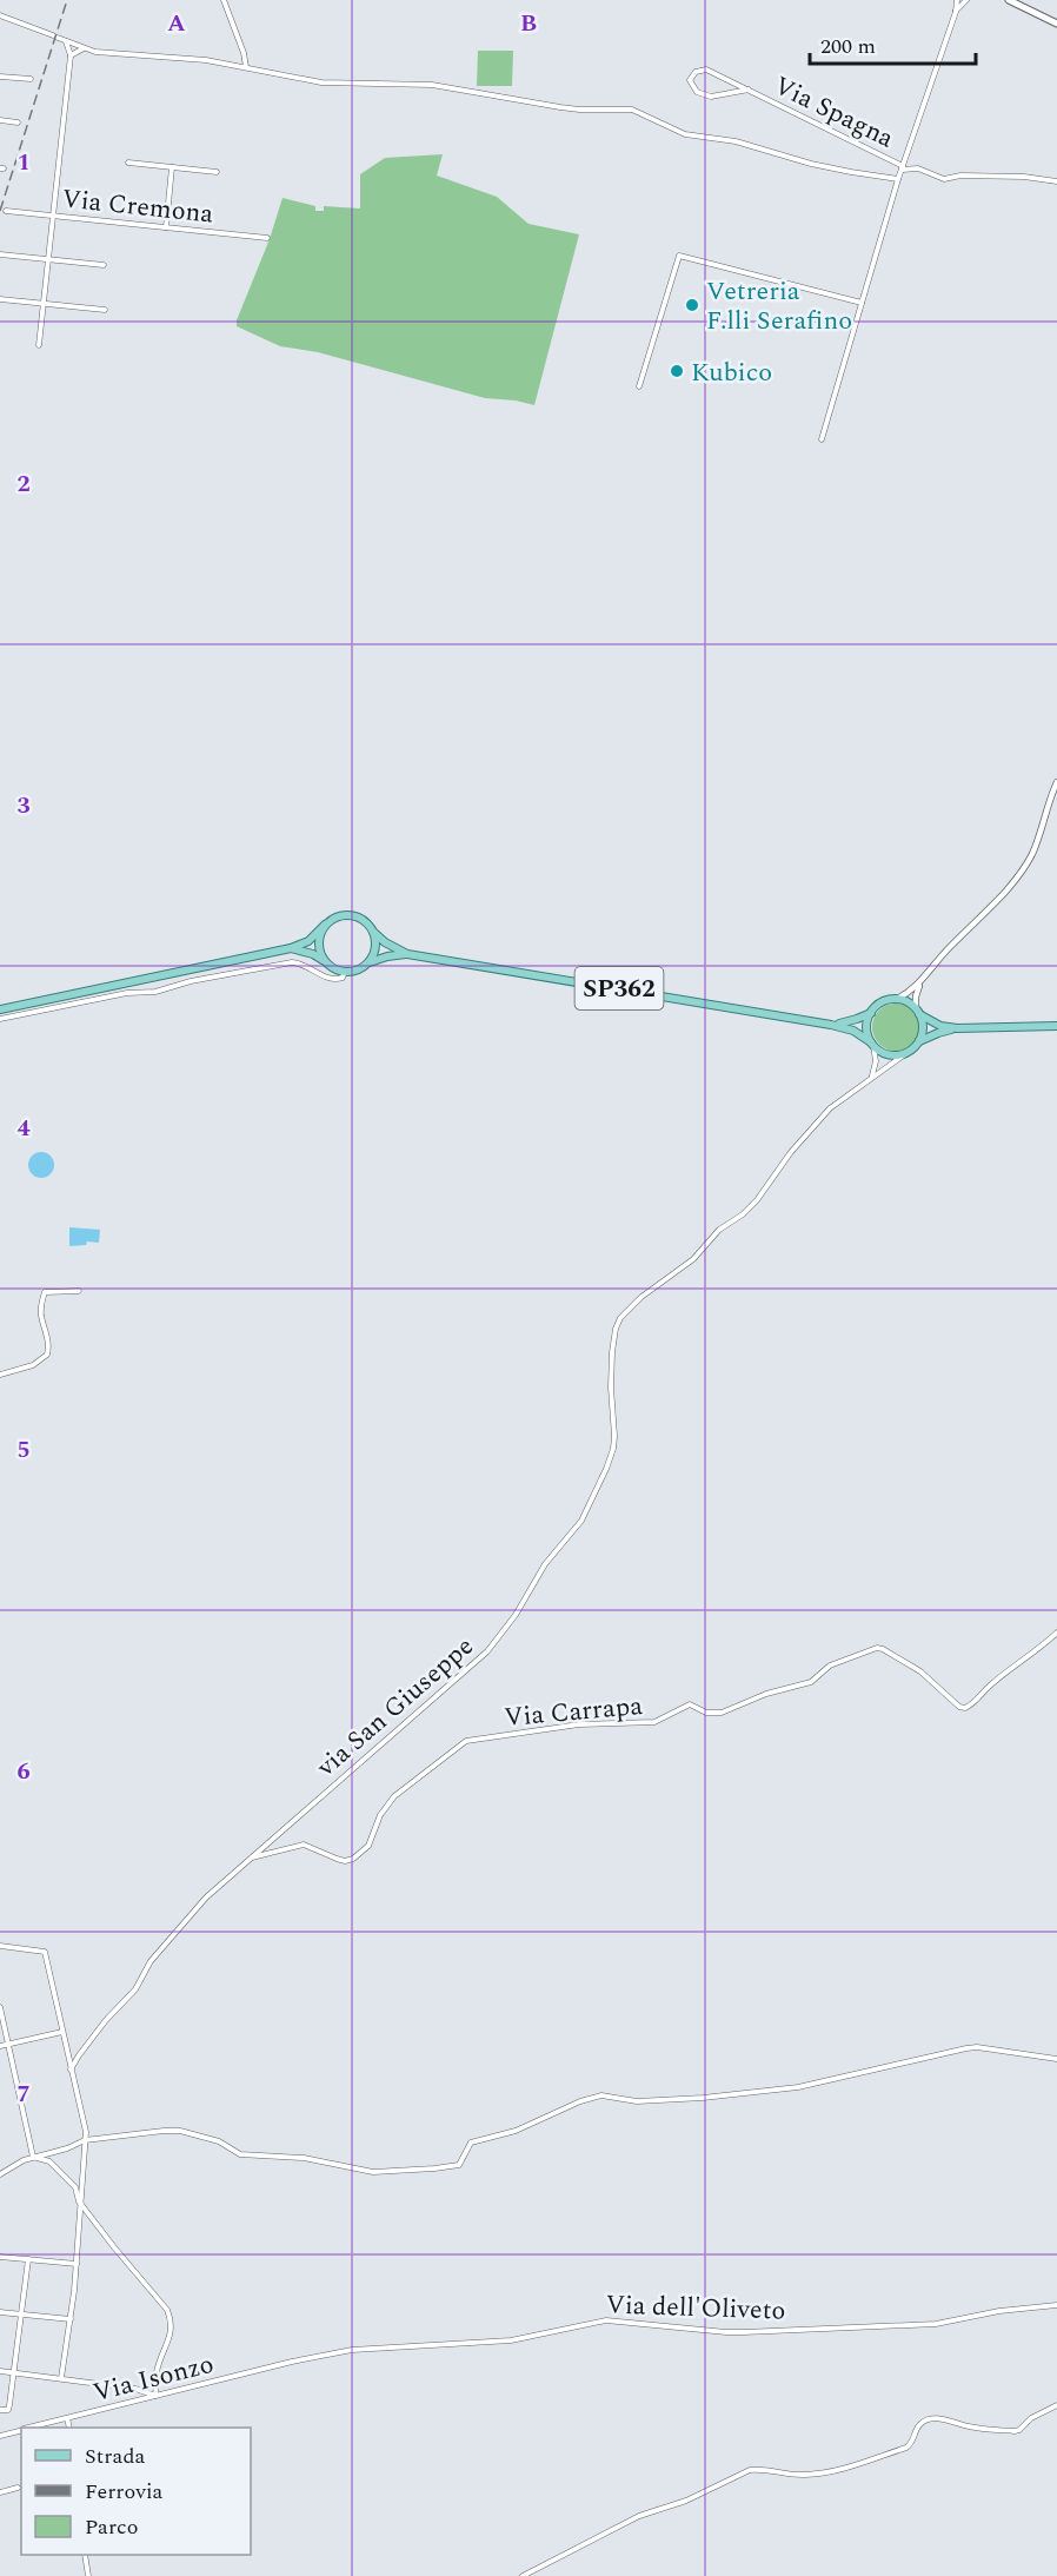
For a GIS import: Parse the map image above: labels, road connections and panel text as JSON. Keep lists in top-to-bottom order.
{
  "streets": {
    "main road": ["SP362"],
    "street": [
      "Via Spagna",
      "Via Cremona",
      "via San Giuseppe",
      "Via Carrapa",
      "Via dell'Oliveto",
      "Via Isonzo"
    ]
  },
  "crossings": [
    ["SP362", "via San Giuseppe"],
    ["via San Giuseppe", "Via Carrapa"],
    ["Via dell'Oliveto", "Via Isonzo"]
  ],
  "places": ["Vetreria F.lli Serafino", "Kubico"],
  "legend": ["Strada", "Ferrovia", "Parco"],
  "scale_bar": "200 m",
  "grid": {
    "columns": ["A", "B"],
    "rows": [
      "1",
      "2",
      "3",
      "4",
      "5",
      "6",
      "7"
    ]
  }
}
